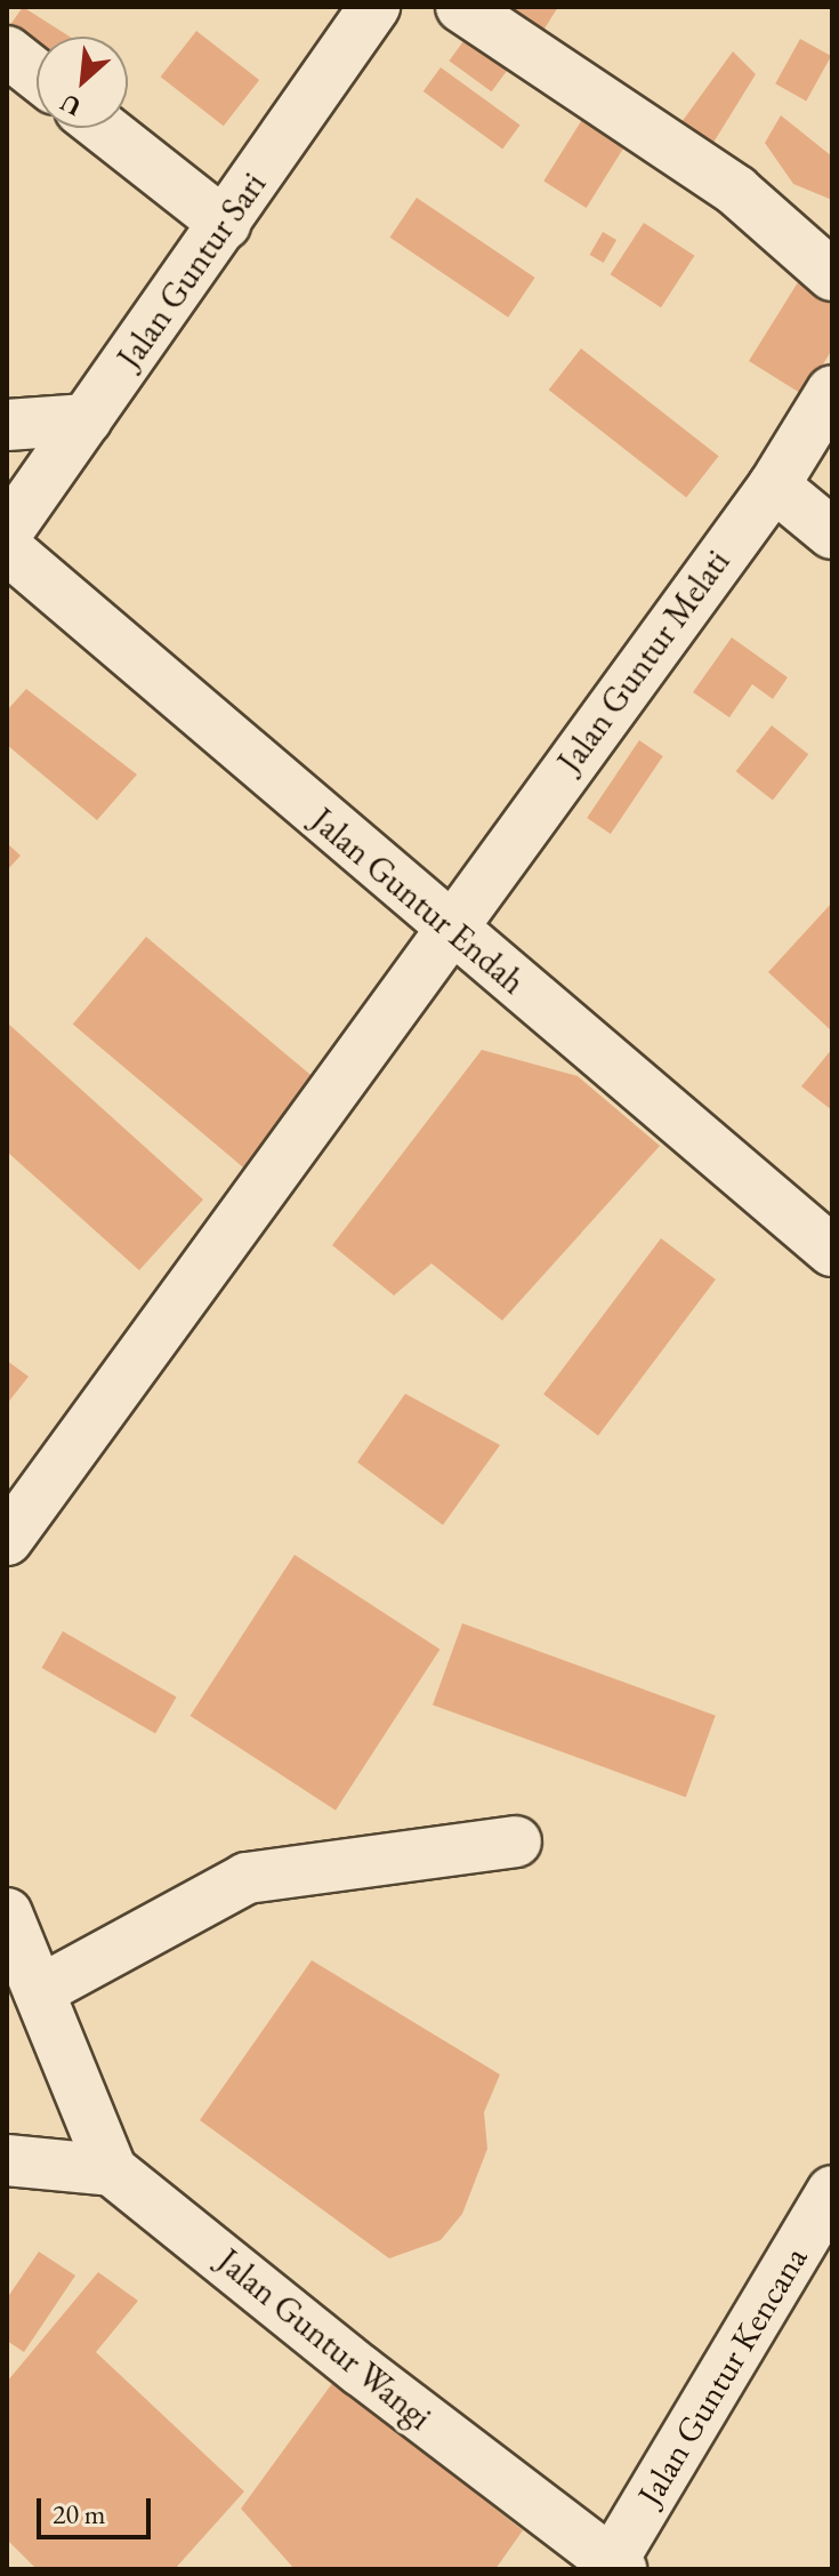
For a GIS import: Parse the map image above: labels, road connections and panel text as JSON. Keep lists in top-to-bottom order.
{
  "streets": {
    "street": [
      "Jalan Guntur Sari",
      "Jalan Guntur Melati",
      "Jalan Guntur Endah",
      "Jalan Guntur Wangi",
      "Jalan Guntur Kencana"
    ]
  },
  "crossings": [
    ["Jalan Guntur Melati", "Jalan Guntur Endah"],
    ["Jalan Guntur Wangi", "Jalan Guntur Kencana"]
  ],
  "scale_bar": "20 m",
  "north": "bottom left"
}
